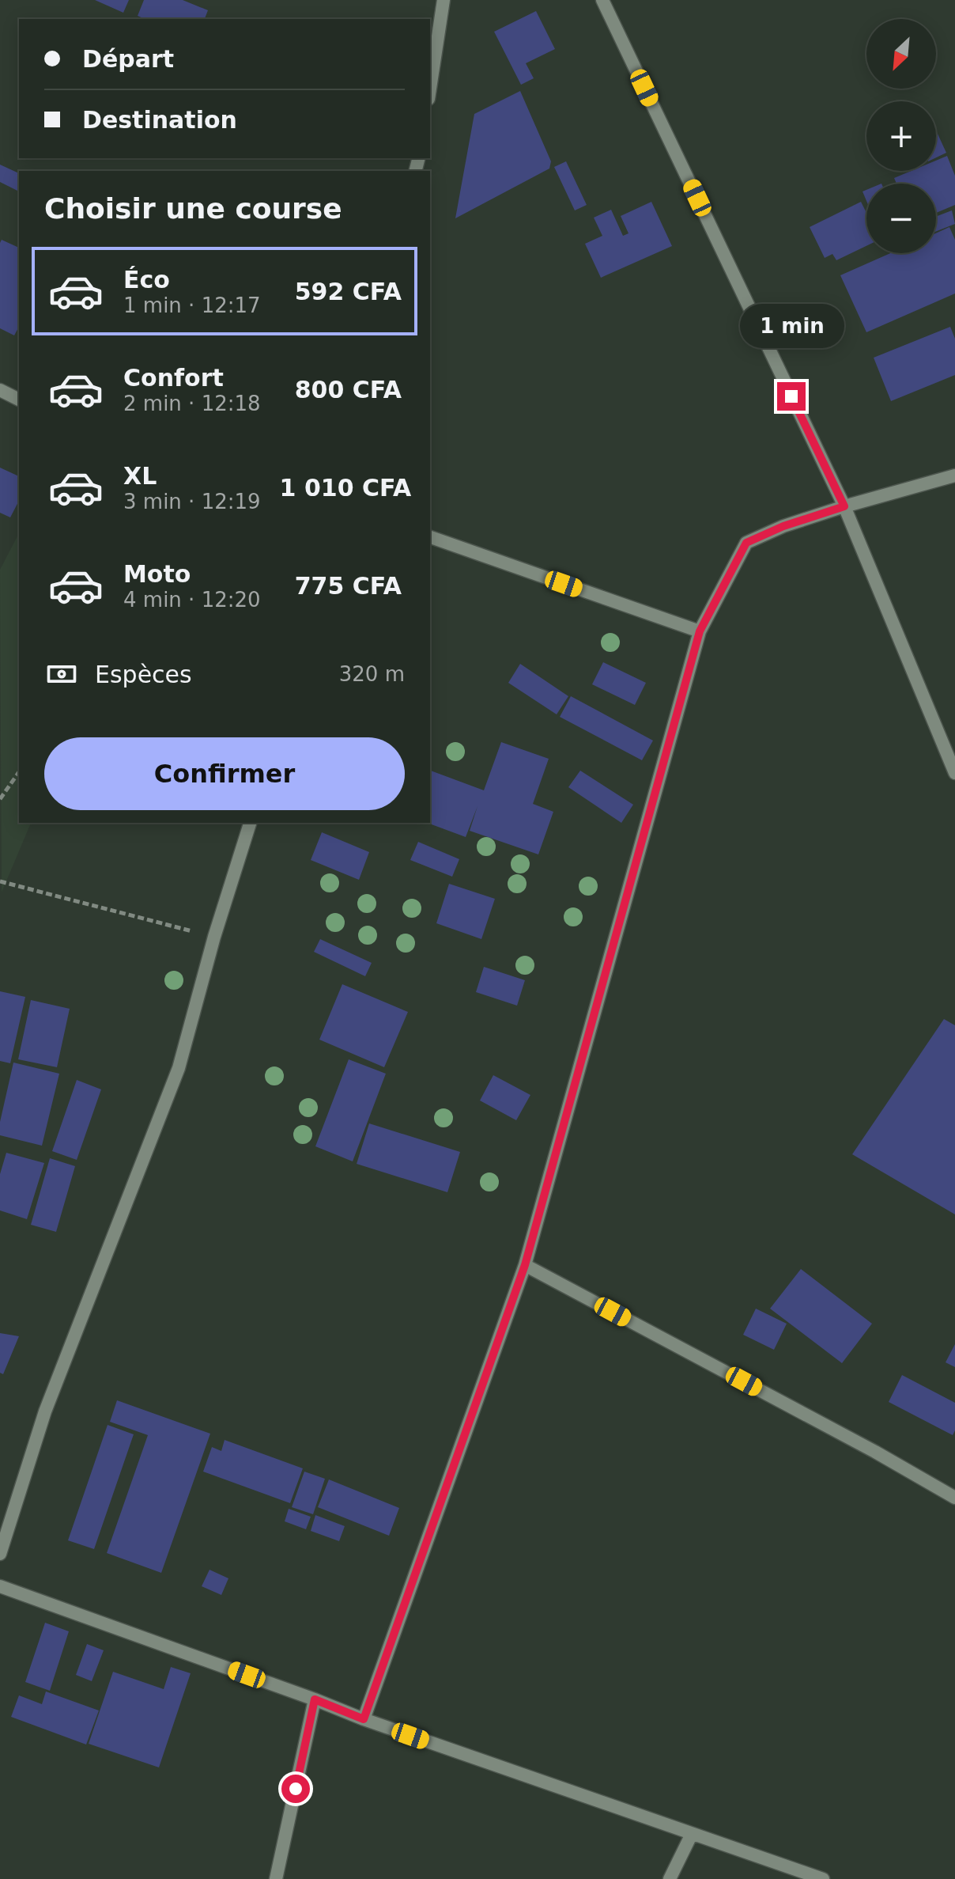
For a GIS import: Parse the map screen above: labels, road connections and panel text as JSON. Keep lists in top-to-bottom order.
{
  "north": "bottom left",
  "page": {
    "map_buttons": ["+", "−"],
    "banner": ["Départ", "Destination"],
    "heading": "Choisir une course",
    "list": [
      {
        "name": "Éco",
        "note": "1 min · 12:17",
        "value": "592 CFA"
      },
      {
        "name": "Confort",
        "note": "2 min · 12:18",
        "value": "800 CFA"
      },
      {
        "name": "XL",
        "note": "3 min · 12:19",
        "value": "1 010 CFA"
      },
      {
        "name": "Moto",
        "note": "4 min · 12:20",
        "value": "775 CFA"
      }
    ],
    "bubble": "1 min",
    "pay": ["Espèces", "320 m"],
    "buttons": "Confirmer"
  }
}
